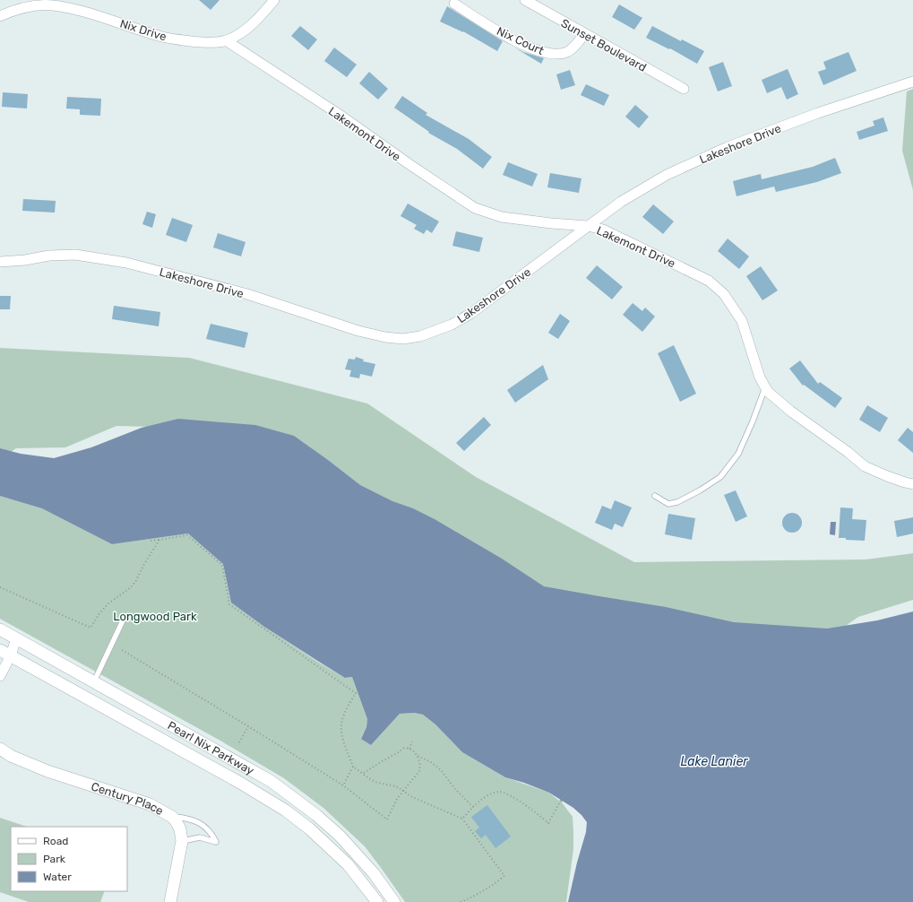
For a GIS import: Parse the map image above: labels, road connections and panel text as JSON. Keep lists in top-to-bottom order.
{
  "streets": {
    "street": [
      "Nix Drive",
      "Nix Court",
      "Sunset Boulevard",
      "Lakemont Drive",
      "Lakeshore Drive",
      "Pearl Nix Parkway",
      "Century Place"
    ]
  },
  "crossings": [
    ["Nix Drive", "Lakemont Drive"],
    ["Nix Court", "Sunset Boulevard"],
    ["Lakemont Drive", "Lakeshore Drive"]
  ],
  "water": ["Lake Lanier"],
  "parks": ["Longwood Park"],
  "legend": ["Road", "Park", "Water"]
}
